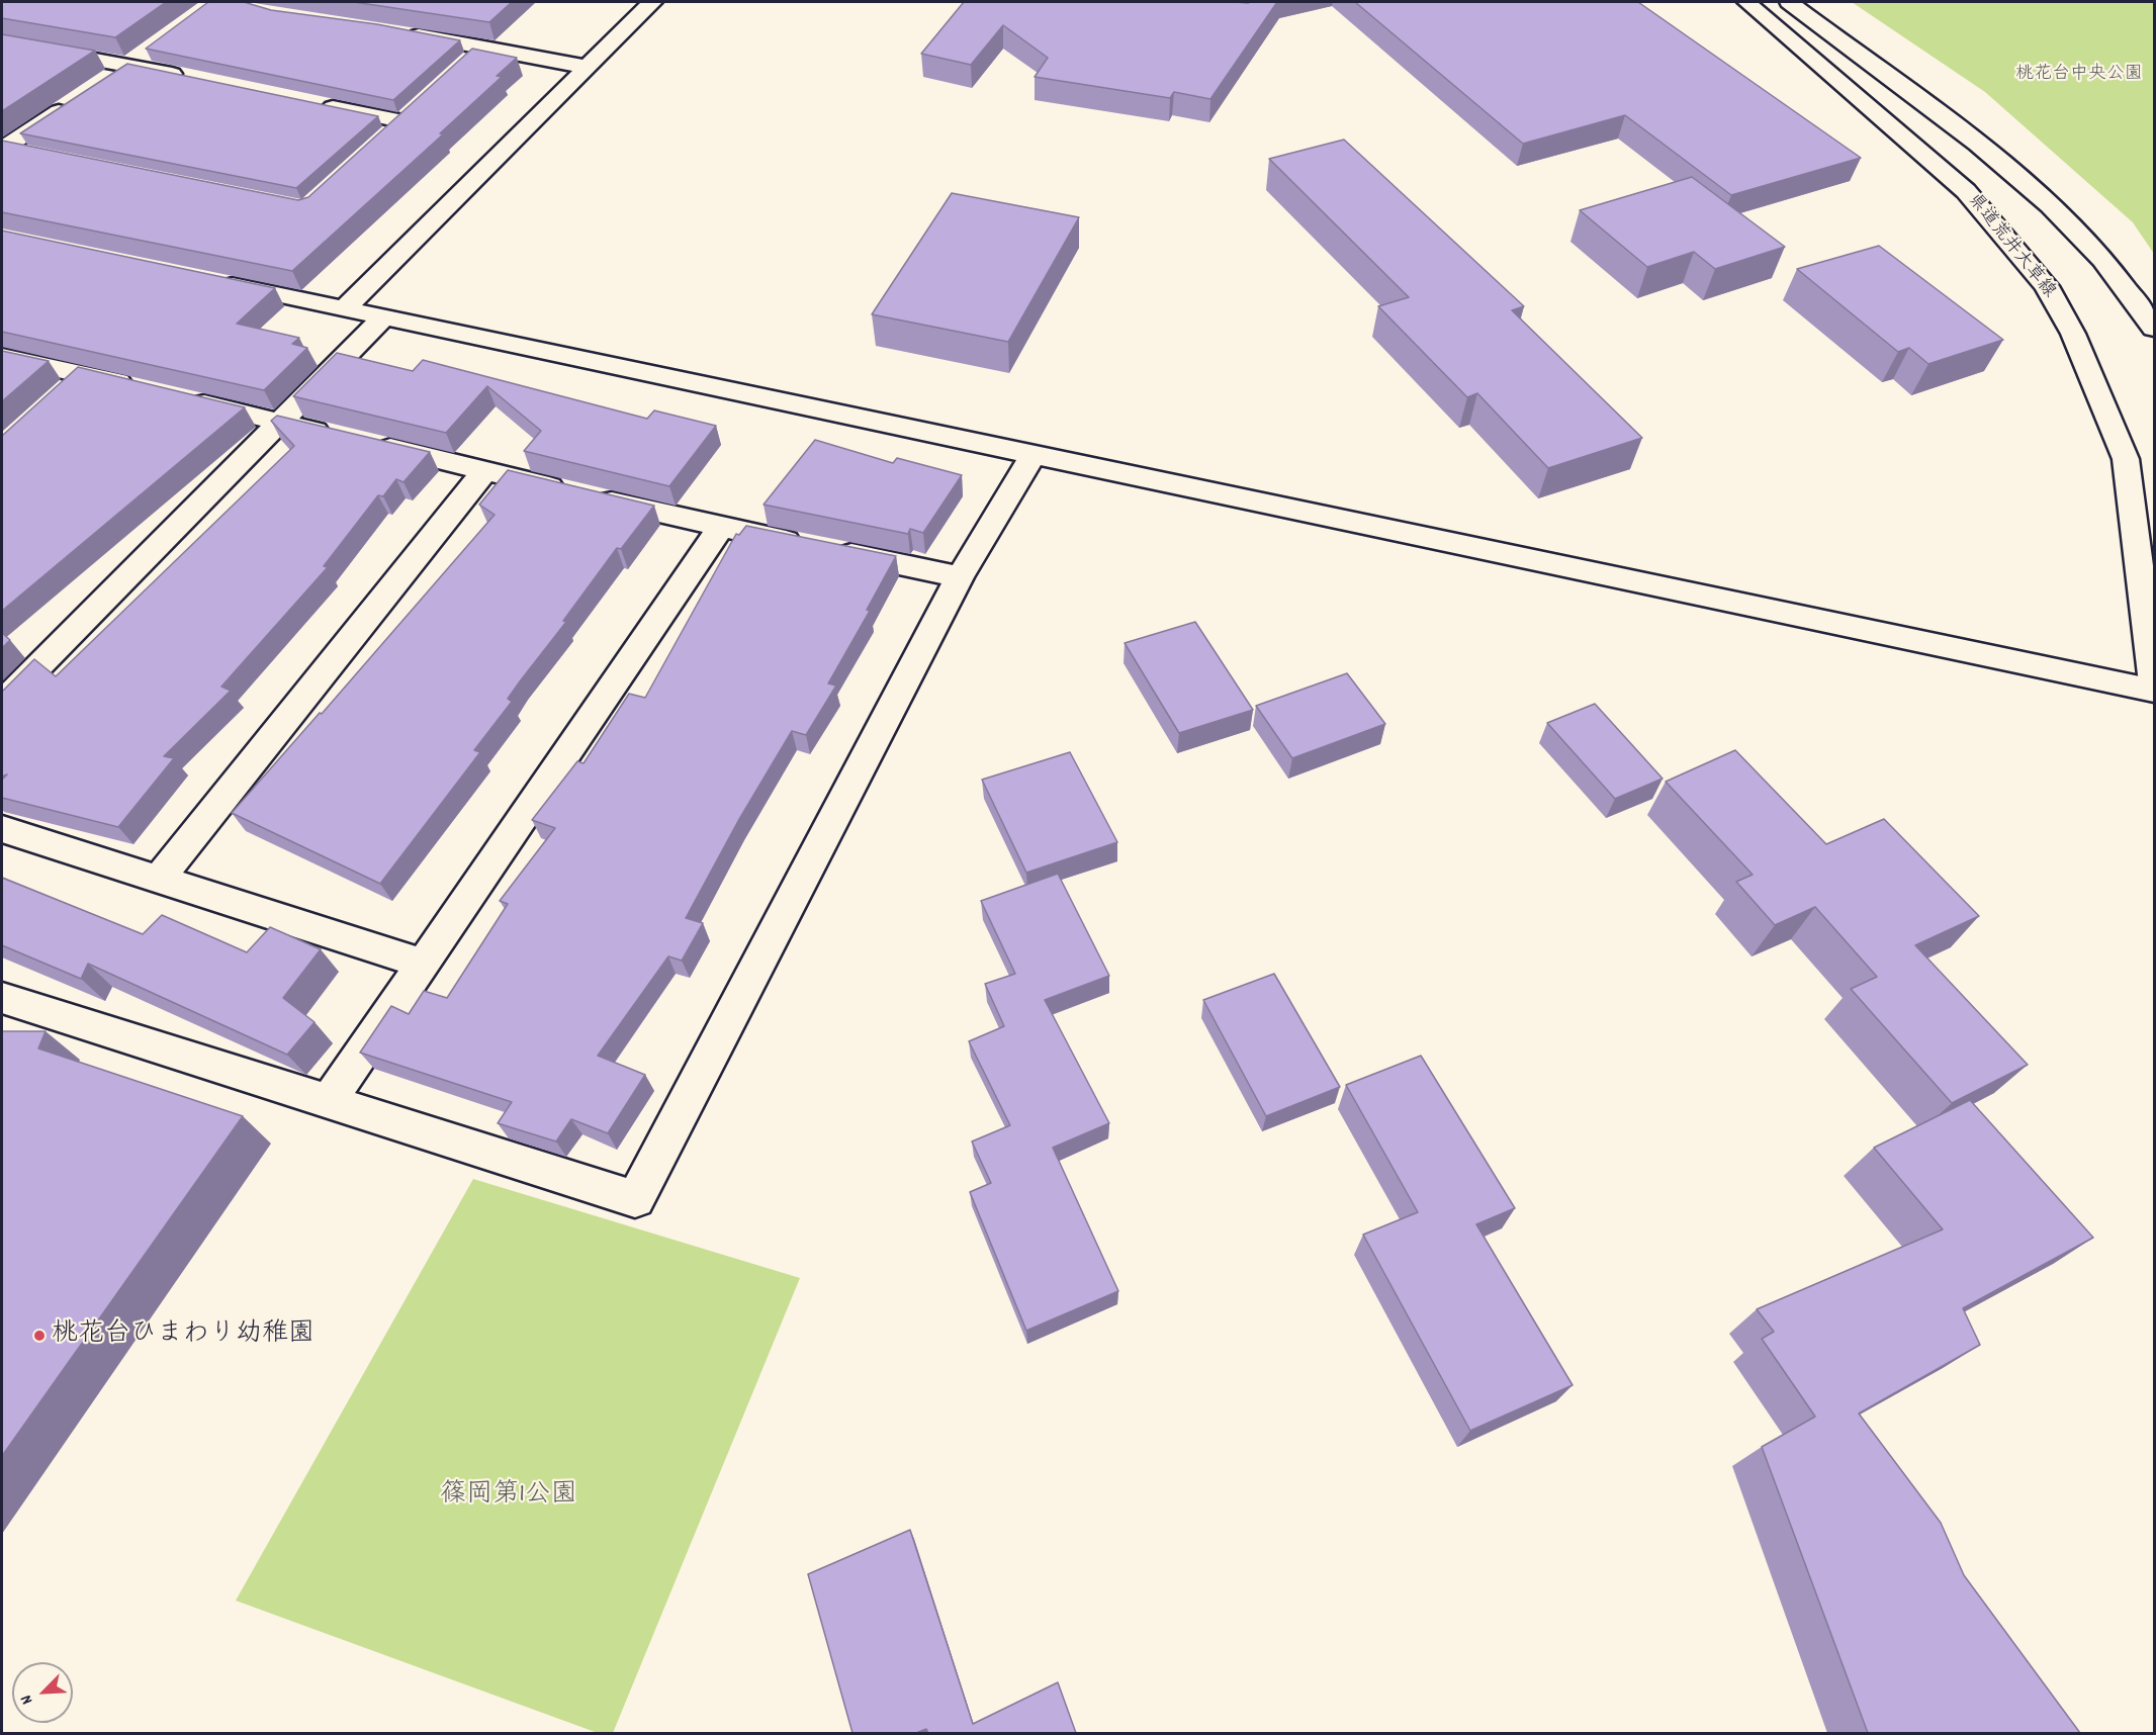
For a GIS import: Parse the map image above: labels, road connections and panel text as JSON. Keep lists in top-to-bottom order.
{
  "streets": {
    "street": ["県道荒井大草線"]
  },
  "parks": ["桃花台中央公園", "篠岡第1公園"],
  "places": ["桃花台ひまわり幼稚園"],
  "north": "bottom left"
}
